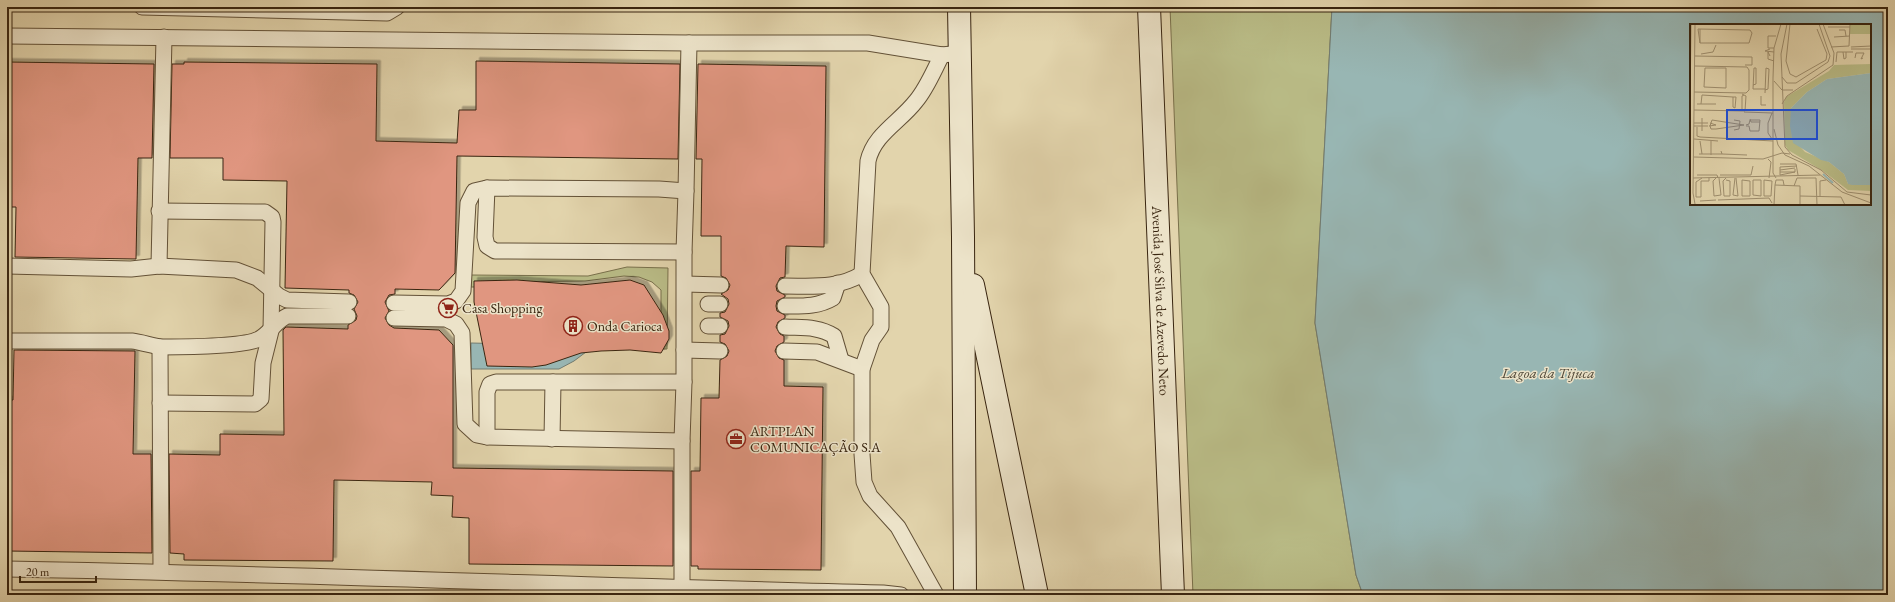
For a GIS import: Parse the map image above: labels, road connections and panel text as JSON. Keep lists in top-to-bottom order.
{
  "streets": {
    "street": ["Avenida José Silva de Azevedo Neto"]
  },
  "water": ["Lagoa da Tijuca"],
  "places": {
    "supermarket": ["Casa Shopping"],
    "building": ["Onda Carioca"],
    "office": ["ARTPLAN COMUNICAÇÃO S.A"]
  },
  "scale_bar": "20 m"
}
